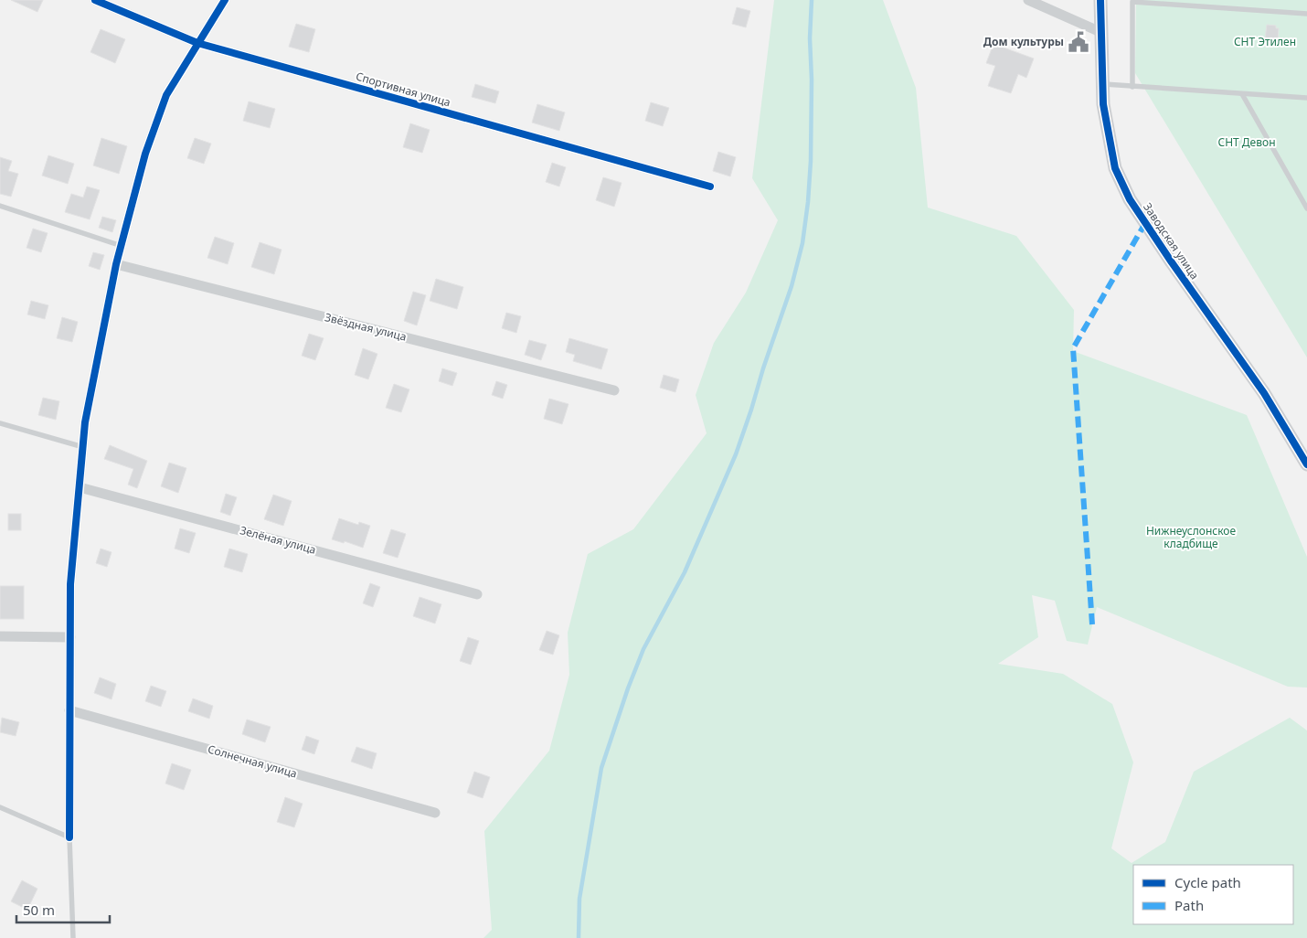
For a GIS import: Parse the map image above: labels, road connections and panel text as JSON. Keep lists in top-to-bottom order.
{
  "streets": {
    "street": [
      "Спортивная улица",
      "Заводская улица",
      "Звёздная улица",
      "Зелёная улица",
      "Солнечная улица"
    ]
  },
  "parks": ["СНТ Этилен", "СНТ Девон", "Нижнеуслонское кладбище"],
  "places": {
    "public building": ["Дом культуры"]
  },
  "legend": ["Cycle path", "Path"],
  "scale_bar": "50 m"
}
